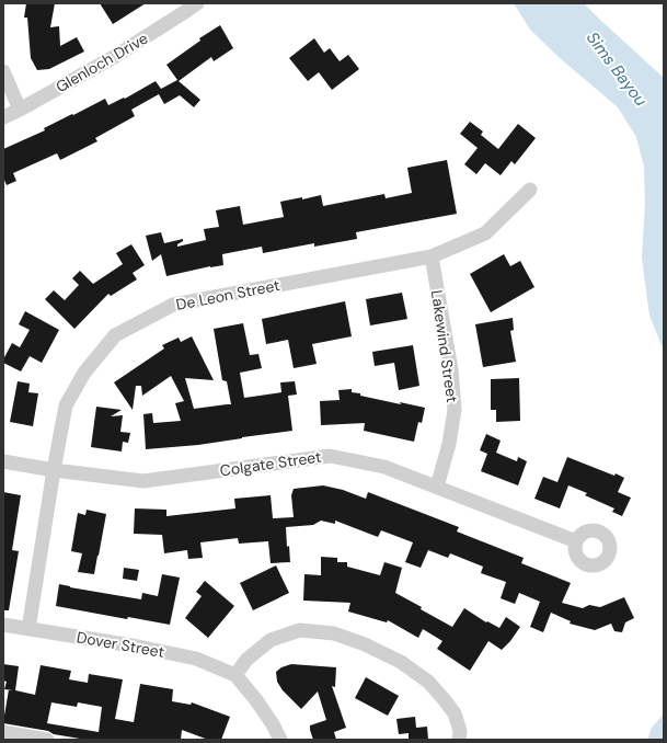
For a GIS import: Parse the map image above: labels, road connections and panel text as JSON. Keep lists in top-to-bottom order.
{
  "streets": {
    "street": [
      "Glenloch Drive",
      "De Leon Street",
      "Lakewind Street",
      "Colgate Street",
      "Dover Street"
    ]
  },
  "crossings": [
    ["De Leon Street", "Lakewind Street"],
    ["De Leon Street", "Colgate Street"],
    ["De Leon Street", "Dover Street"],
    ["Lakewind Street", "Colgate Street"]
  ],
  "water": ["Sims Bayou"]
}
